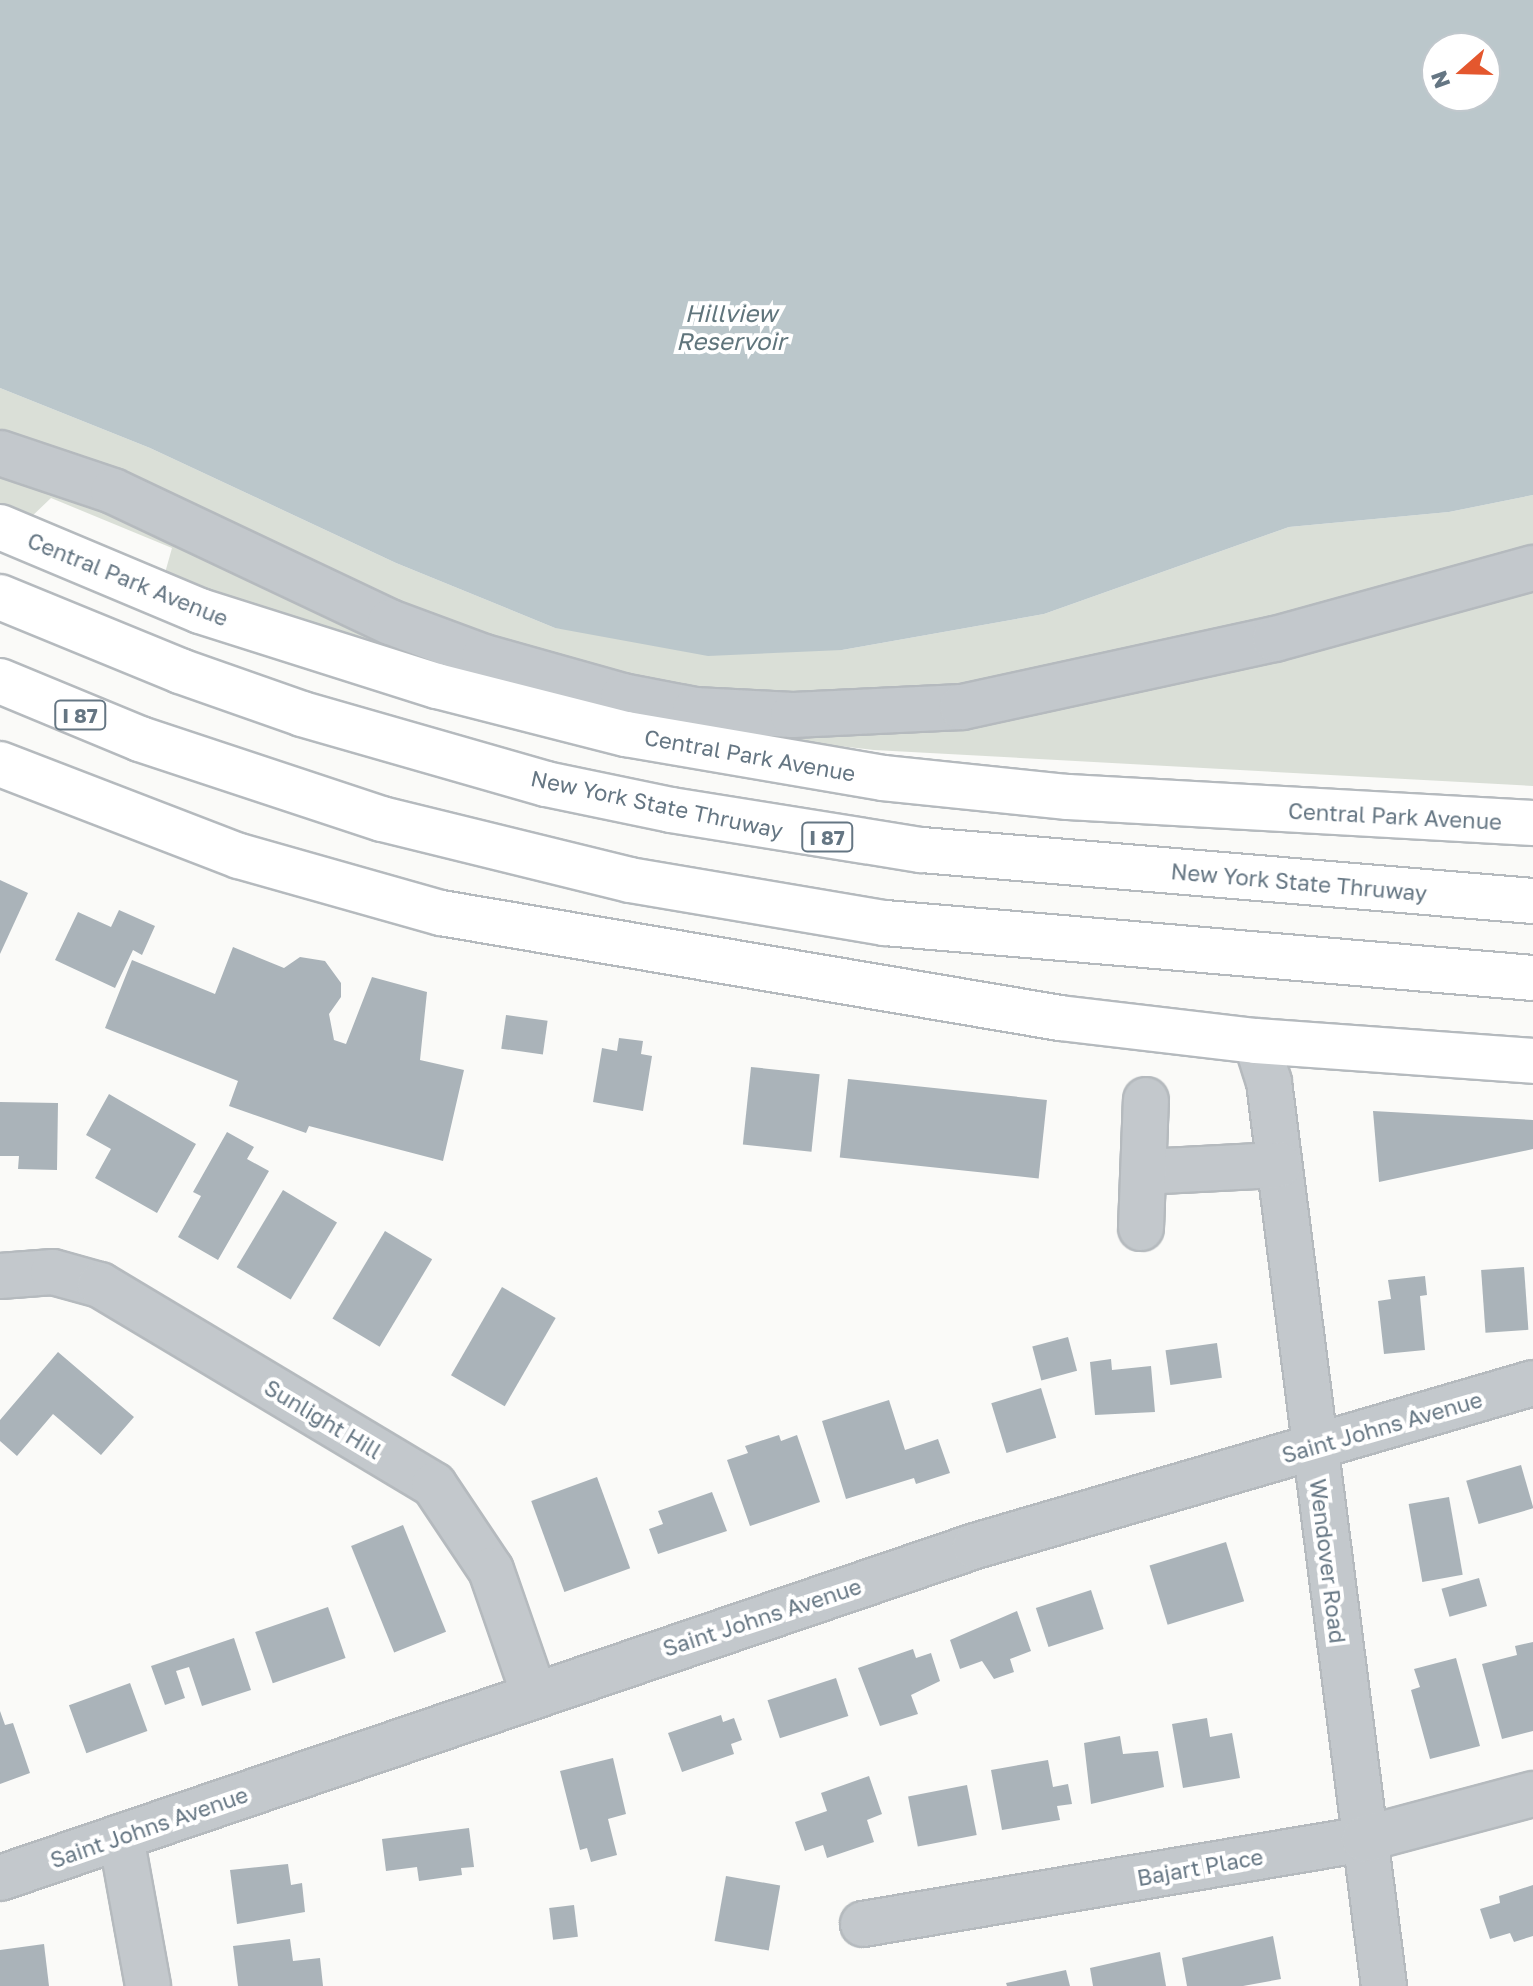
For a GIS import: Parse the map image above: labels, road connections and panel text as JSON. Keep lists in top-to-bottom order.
{
  "streets": {
    "main road": ["Central Park Avenue", "I 87", "New York State Thruway"],
    "street": [
      "Sunlight Hill",
      "Saint Johns Avenue",
      "Wendover Road",
      "Bajart Place"
    ]
  },
  "crossings": [
    ["Sunlight Hill", "Saint Johns Avenue"],
    ["Saint Johns Avenue", "Wendover Road"],
    ["Wendover Road", "Bajart Place"]
  ],
  "water": ["Hillview Reservoir"],
  "north": "left"
}
